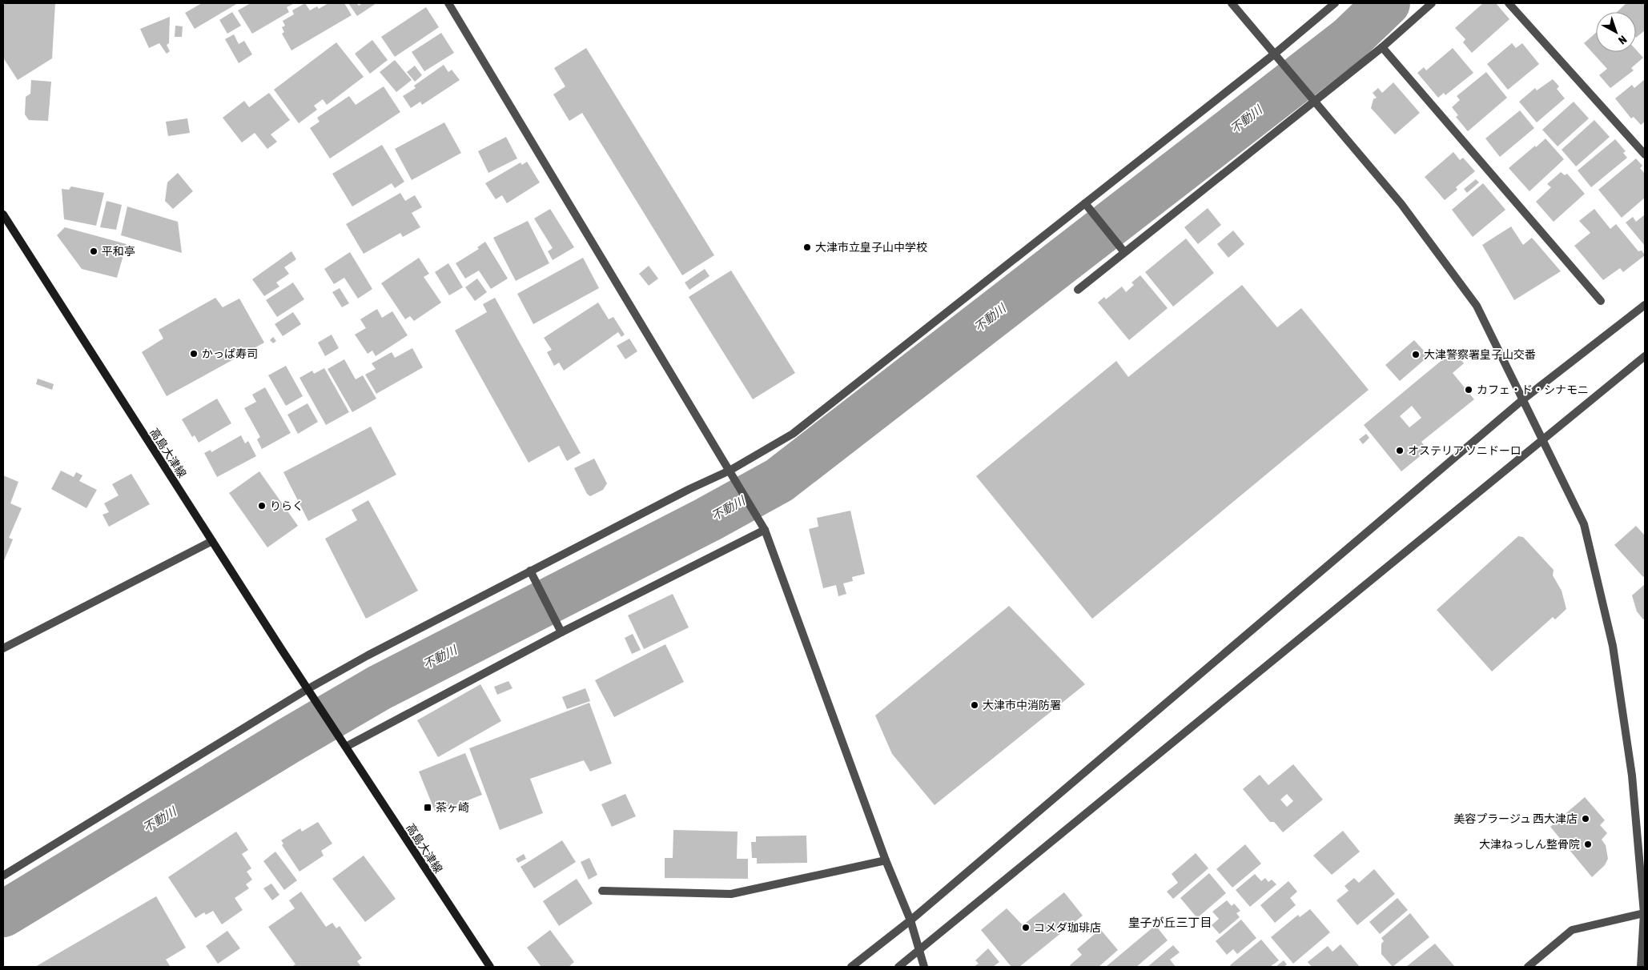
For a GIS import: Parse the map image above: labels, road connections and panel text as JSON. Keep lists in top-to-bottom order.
{
  "streets": {
    "main road": ["高島大津線"]
  },
  "districts": ["皇子が丘三丁目"],
  "water": ["不動川"],
  "places": {
    "other": [
      "大津市立皇子山中学校",
      "平和亭",
      "かっぱ寿司",
      "大津警察署皇子山交番",
      "カフェ・ド・シナモニ",
      "オステリア ソニドーロ",
      "りらく",
      "大津市中消防署",
      "美容プラージュ 西大津店",
      "大津ねっしん整骨院",
      "コメダ珈琲店"
    ],
    "transit": ["茶ヶ崎"]
  },
  "north": "bottom right"
}
